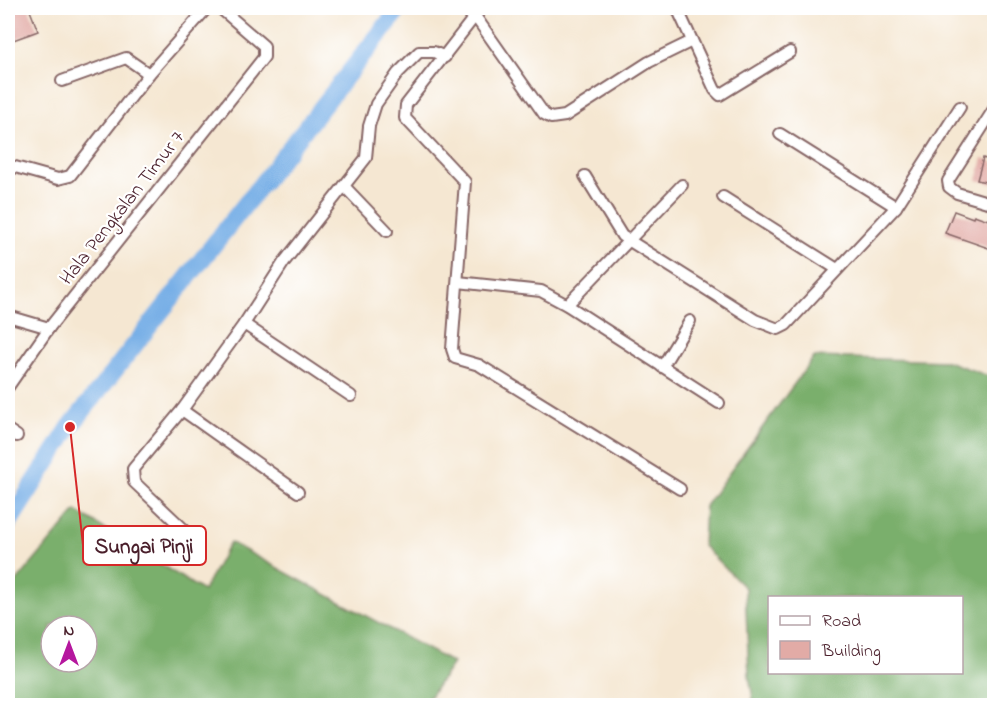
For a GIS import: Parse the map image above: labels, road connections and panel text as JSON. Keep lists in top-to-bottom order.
{
  "streets": {
    "street": ["Hala Pengkalan Timur 7"]
  },
  "places": ["Sungai Pinji"],
  "legend": ["Road", "Building"],
  "north": "top"
}
